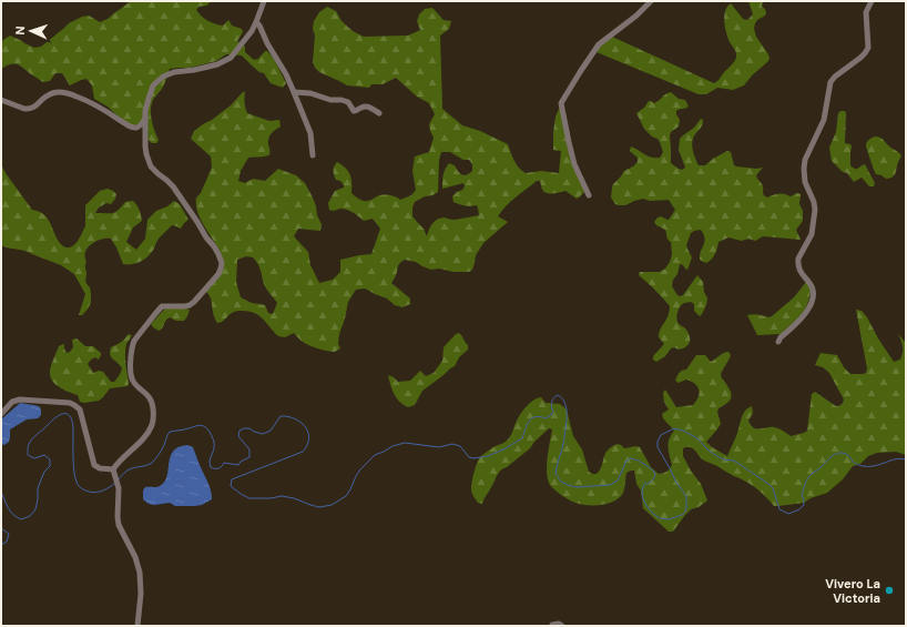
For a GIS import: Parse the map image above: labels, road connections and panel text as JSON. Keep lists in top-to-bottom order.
{
  "places": ["Vivero La Victoria"],
  "north": "left"
}
